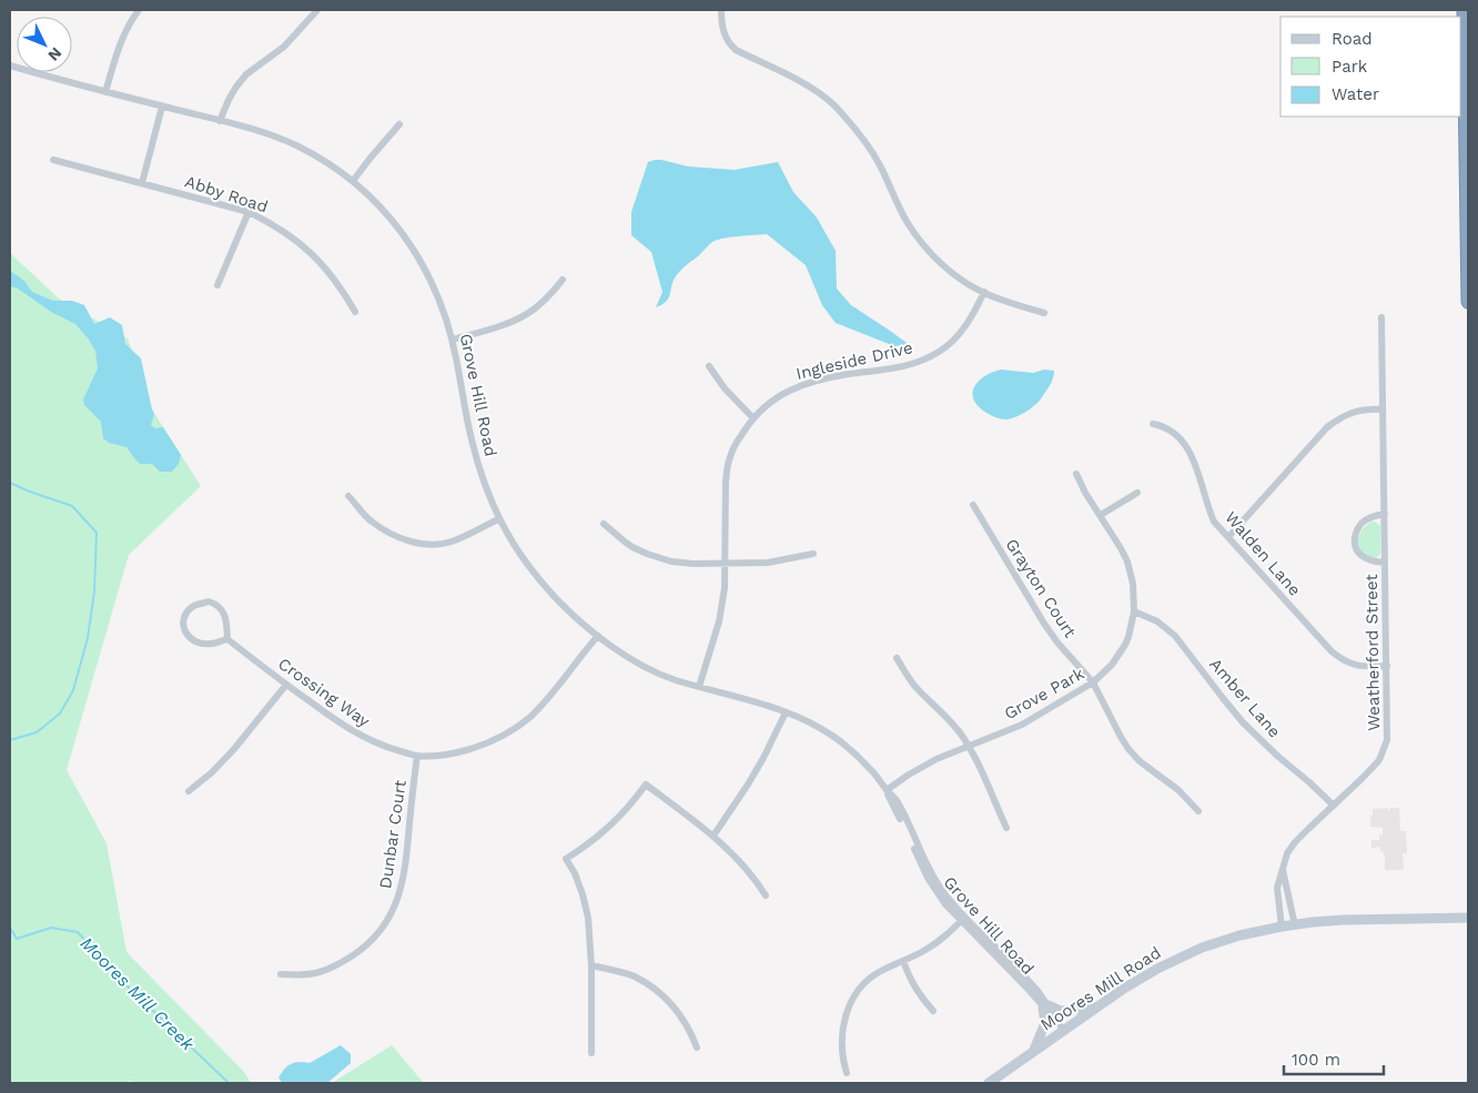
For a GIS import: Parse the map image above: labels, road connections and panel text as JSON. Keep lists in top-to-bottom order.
{
  "streets": {
    "street": [
      "Abby Road",
      "Ingleside Drive",
      "Grove Hill Road",
      "Walden Lane",
      "Grayton Court",
      "Weatherford Street",
      "Crossing Way",
      "Grove Park",
      "Amber Lane",
      "Dunbar Court",
      "Moores Mill Road"
    ]
  },
  "crossings": [
    ["Ingleside Drive", "Grove Hill Road"],
    ["Grove Hill Road", "Crossing Way"],
    ["Grove Hill Road", "Grove Park"],
    ["Grove Hill Road", "Moores Mill Road"],
    ["Walden Lane", "Weatherford Street"],
    ["Grayton Court", "Grove Park"],
    ["Weatherford Street", "Amber Lane"],
    ["Weatherford Street", "Moores Mill Road"],
    ["Crossing Way", "Dunbar Court"],
    ["Grove Park", "Amber Lane"]
  ],
  "water": ["Moores Mill Creek"],
  "legend": ["Road", "Park", "Water"],
  "scale_bar": "100 m",
  "north": "bottom right"
}
